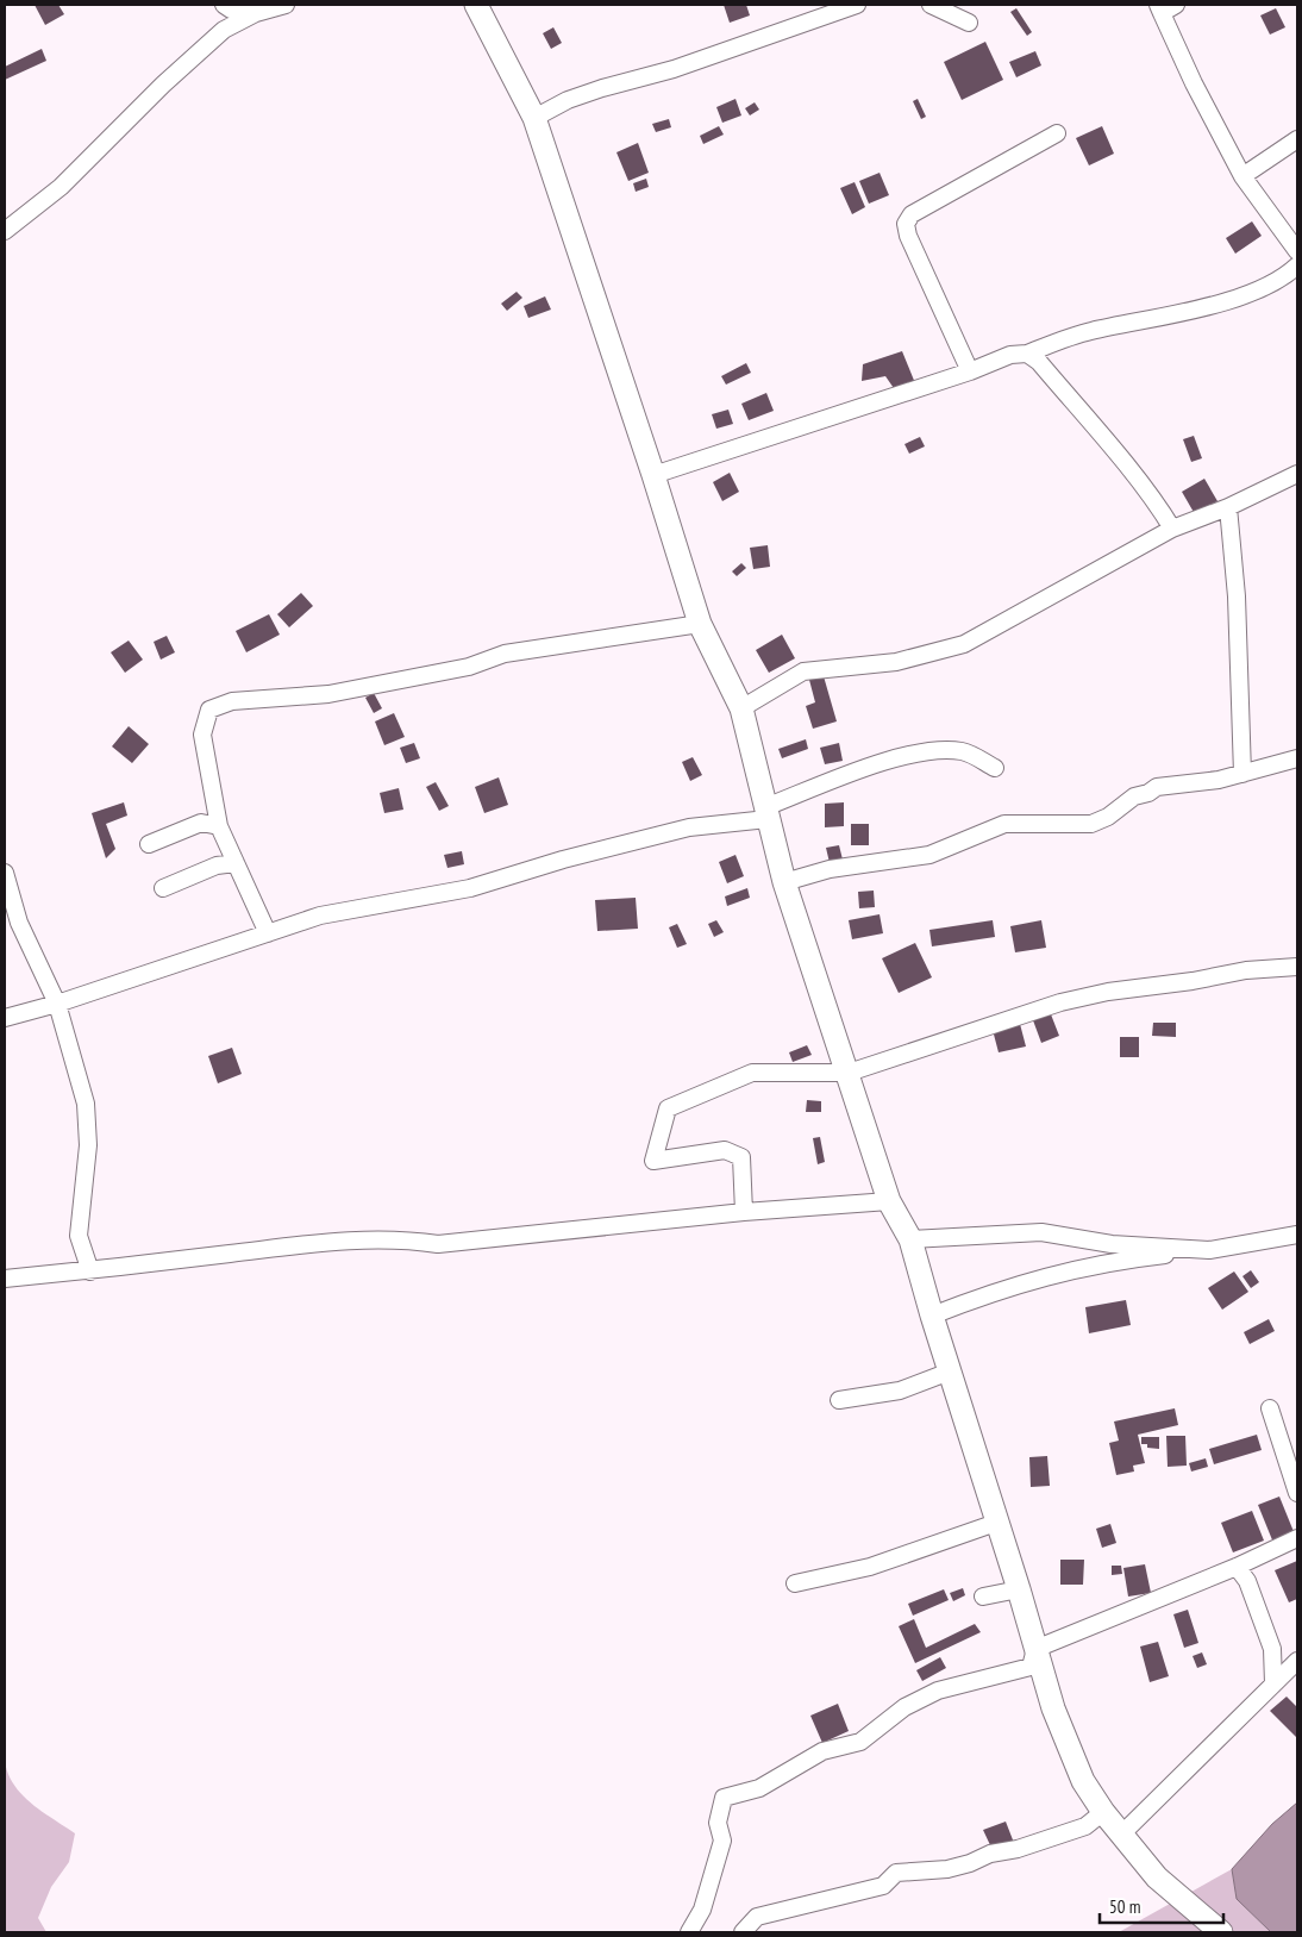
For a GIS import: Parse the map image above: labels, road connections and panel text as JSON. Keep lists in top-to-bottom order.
{
  "scale_bar": "50 m"
}
